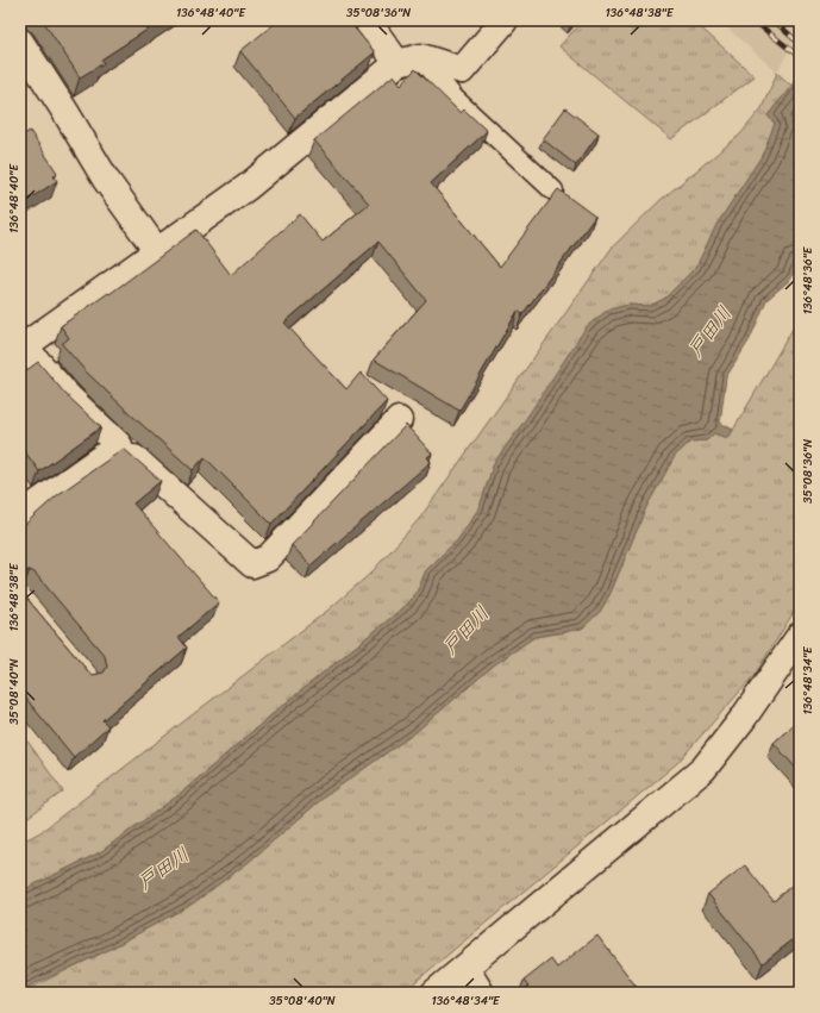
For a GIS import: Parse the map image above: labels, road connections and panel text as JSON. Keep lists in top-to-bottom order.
{
  "water": ["戸田川"],
  "coordinates": [
    "136°48'40\"E",
    "35°08'36\"N",
    "136°48'38\"E",
    "136°48'36\"E",
    "136°48'34\"E",
    "35°08'40\"N"
  ]
}
